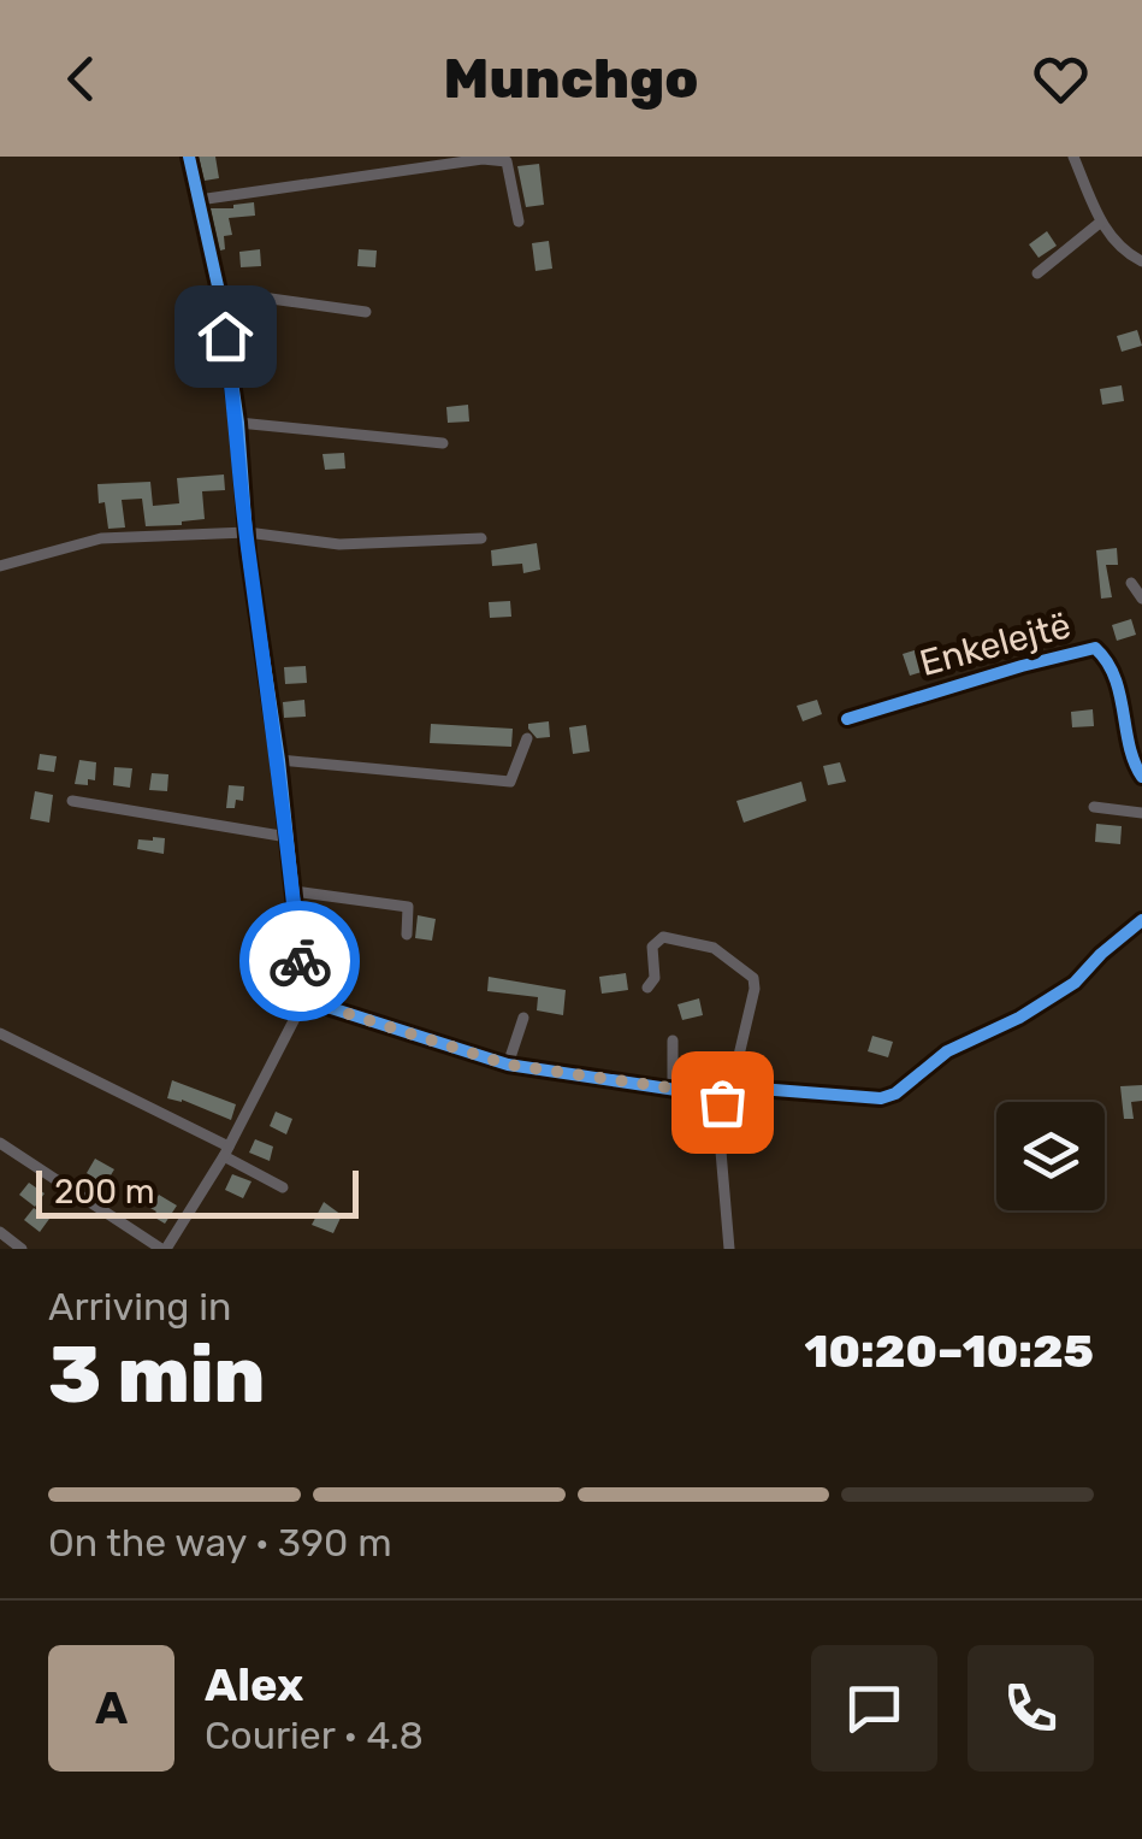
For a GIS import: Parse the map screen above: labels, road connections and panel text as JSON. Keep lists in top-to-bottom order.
{
  "streets": {
    "street": ["Enkelejtë"]
  },
  "scale_bar": "200 m",
  "page": {
    "header": "Munchgo",
    "scale": "200 m",
    "heading": ["3 min", "Arriving in", "10:20–10:25"],
    "panel": ["Alex", "Courier · 4.8"],
    "bar": "On the way · 390 m",
    "round": "A"
  }
}
